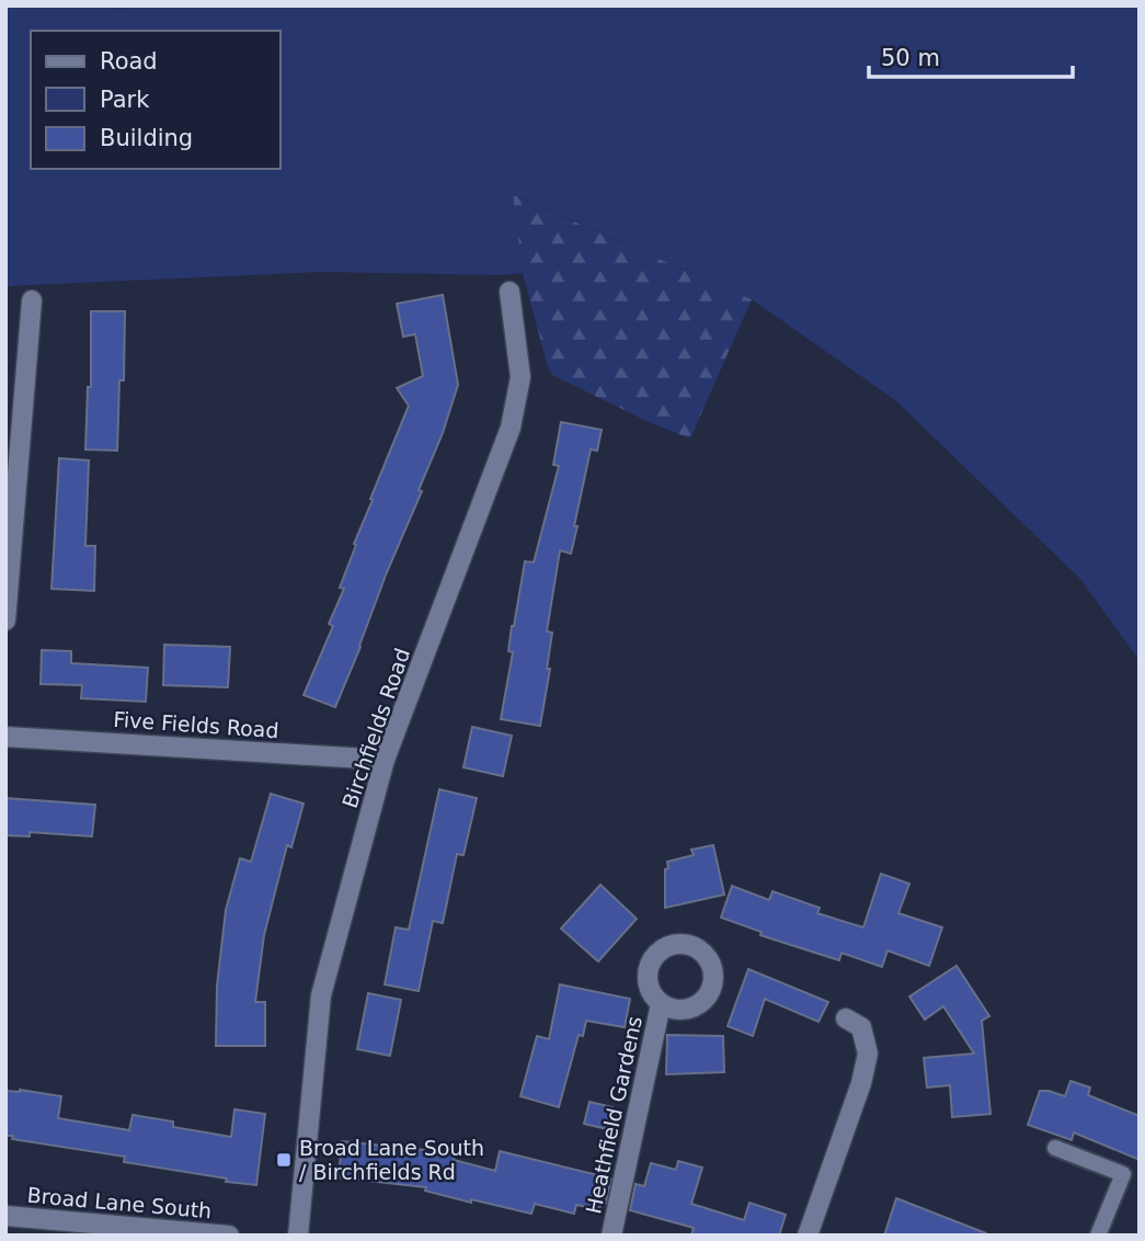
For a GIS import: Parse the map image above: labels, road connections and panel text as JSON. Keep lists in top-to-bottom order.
{
  "streets": {
    "street": [
      "Five Fields Road",
      "Birchfields Road",
      "Heathfield Gardens",
      "Broad Lane South"
    ]
  },
  "crossings": [
    ["Five Fields Road", "Birchfields Road"]
  ],
  "places": {
    "transit": ["Broad Lane South / Birchfields Rd"]
  },
  "legend": ["Road", "Park", "Building"],
  "scale_bar": "50 m"
}
